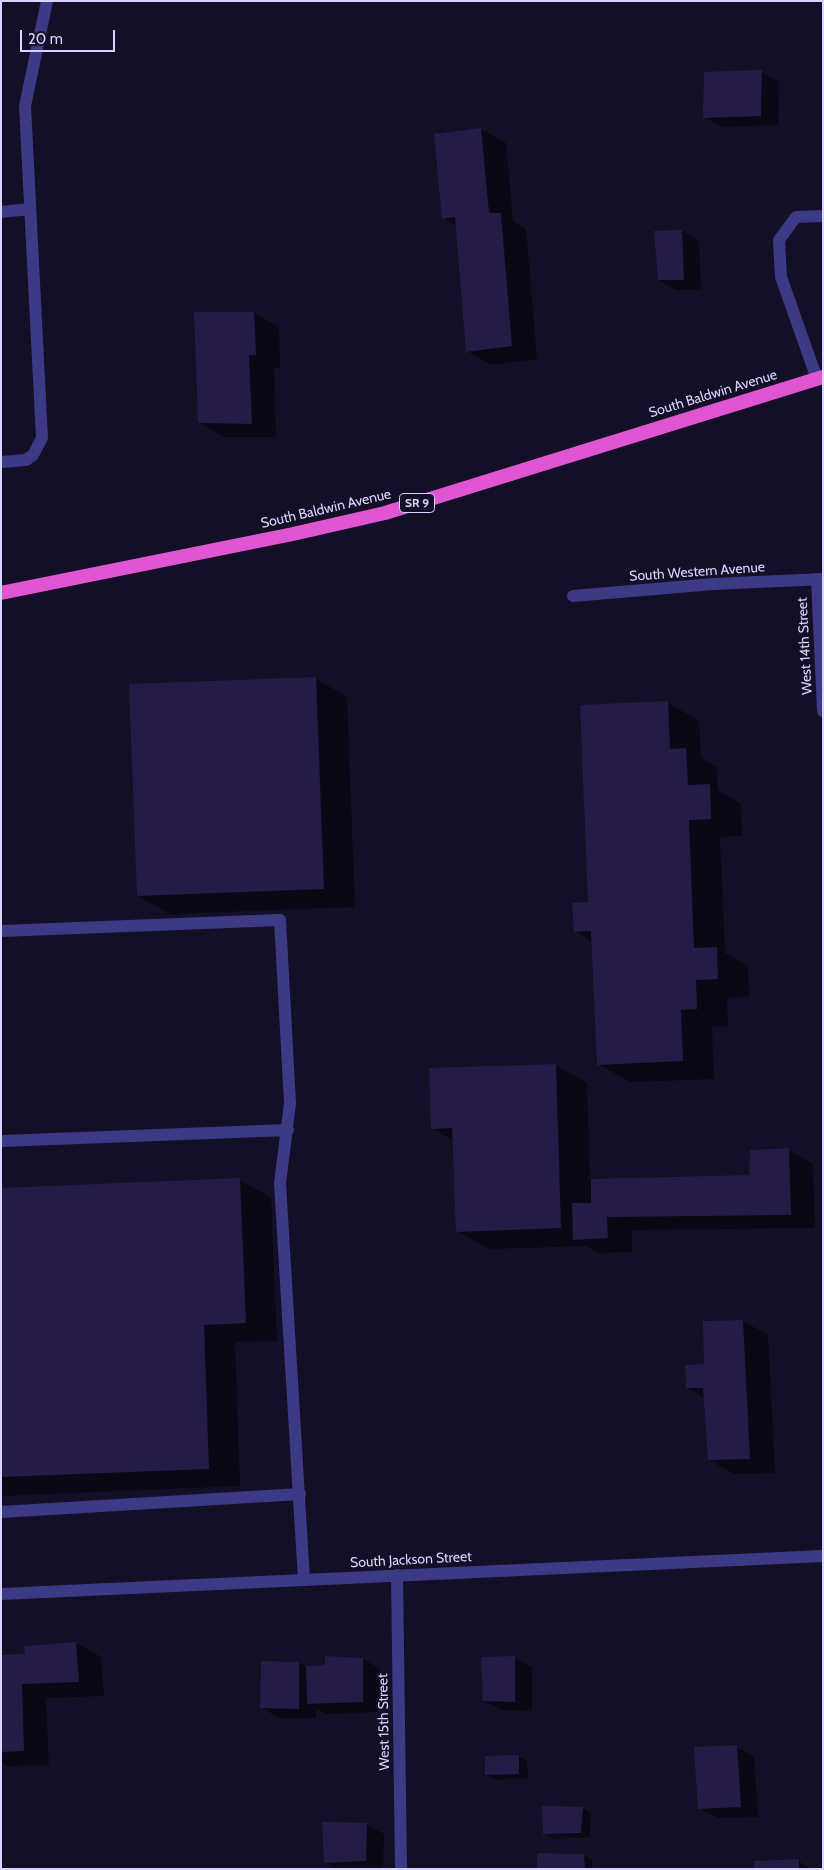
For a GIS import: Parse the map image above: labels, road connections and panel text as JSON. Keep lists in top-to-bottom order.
{
  "streets": {
    "highway": ["South Baldwin Avenue", "SR 9"],
    "street": [
      "South Western Avenue",
      "West 14th Street",
      "South Jackson Street",
      "West 15th Street"
    ]
  },
  "crossings": [
    ["South Western Avenue", "West 14th Street"],
    ["South Jackson Street", "West 15th Street"]
  ],
  "scale_bar": "20 m"
}
